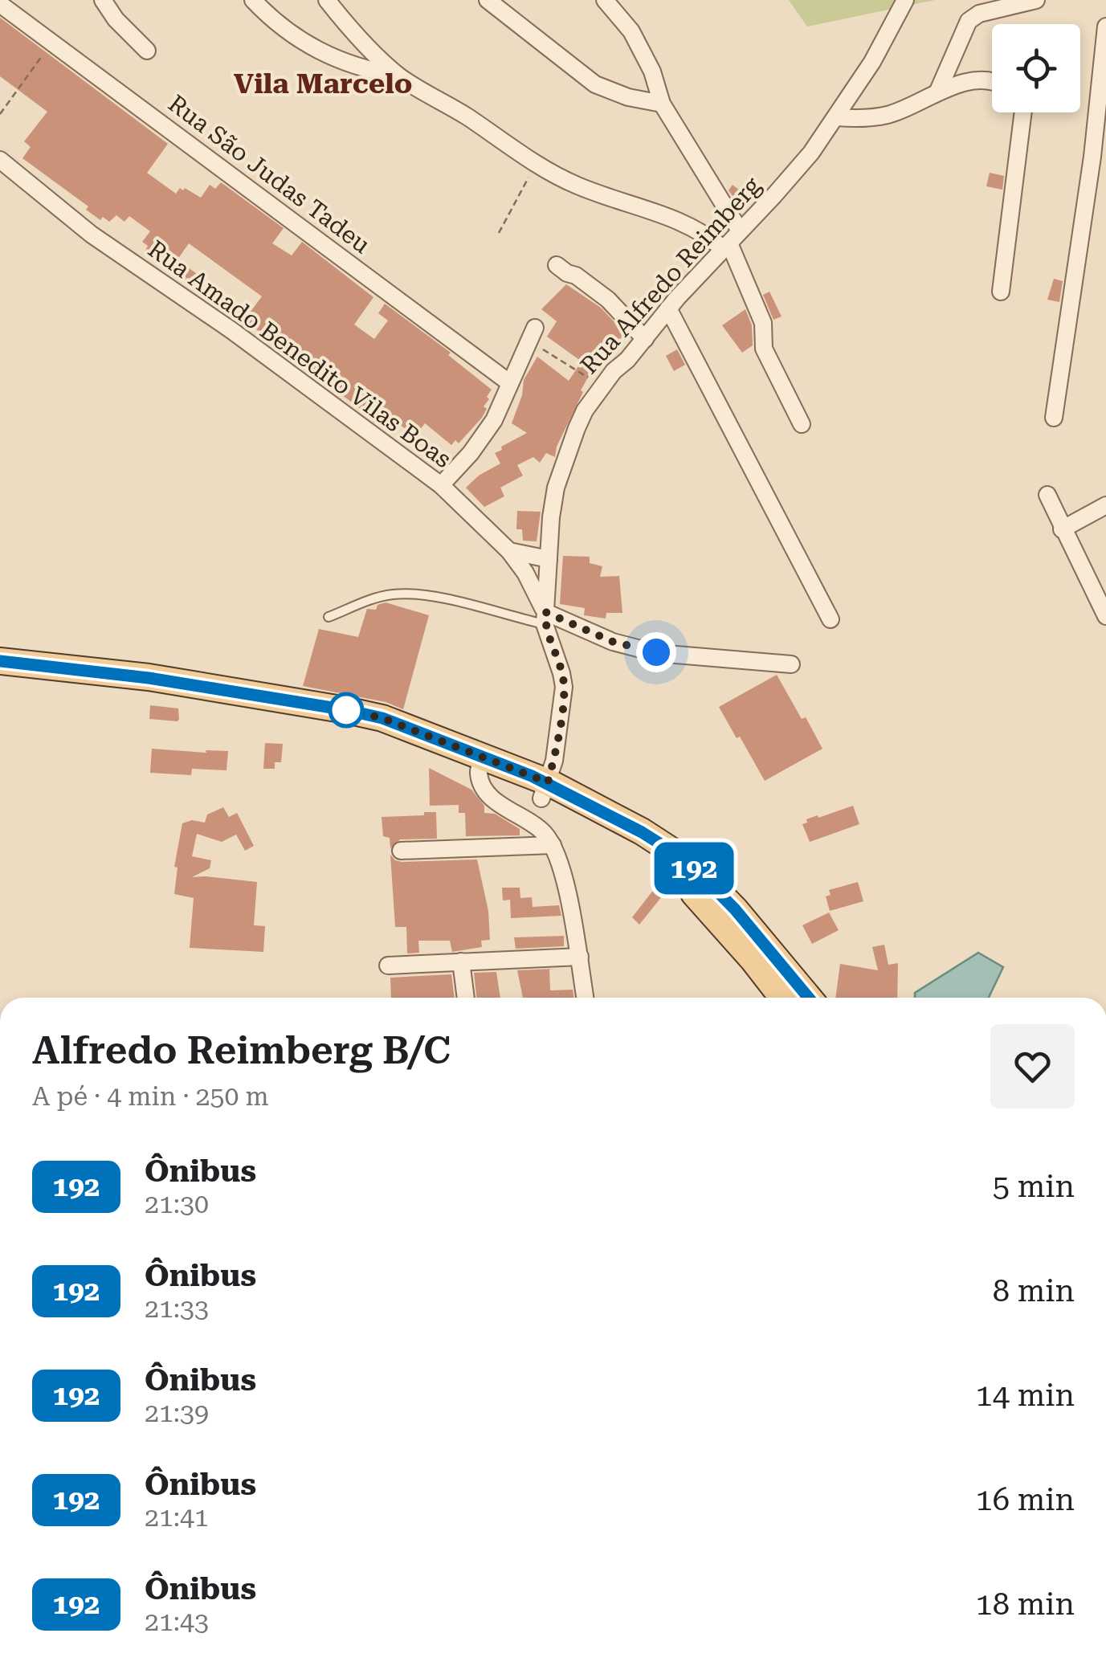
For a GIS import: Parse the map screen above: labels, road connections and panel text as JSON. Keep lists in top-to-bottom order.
{
  "streets": {
    "street": ["Rua São Judas Tadeu", "Rua Alfredo Reimberg", "Rua Amado Benedito Vilas Boas"]
  },
  "crossings": [
    ["Rua Alfredo Reimberg", "Rua Amado Benedito Vilas Boas"]
  ],
  "districts": ["Vila Marcelo"],
  "lines": ["bus line 192"],
  "page": {
    "on_map": "192",
    "heading": ["Alfredo Reimberg B/C", "A pé · 4 min · 250 m"],
    "list": [
      {
        "mark": "192",
        "name": "Ônibus",
        "note": "21:30",
        "value": "5 min"
      },
      {
        "mark": "192",
        "name": "Ônibus",
        "note": "21:33",
        "value": "8 min"
      },
      {
        "mark": "192",
        "name": "Ônibus",
        "note": "21:39",
        "value": "14 min"
      },
      {
        "mark": "192",
        "name": "Ônibus",
        "note": "21:41",
        "value": "16 min"
      },
      {
        "mark": "192",
        "name": "Ônibus",
        "note": "21:43",
        "value": "18 min"
      }
    ]
  }
}
